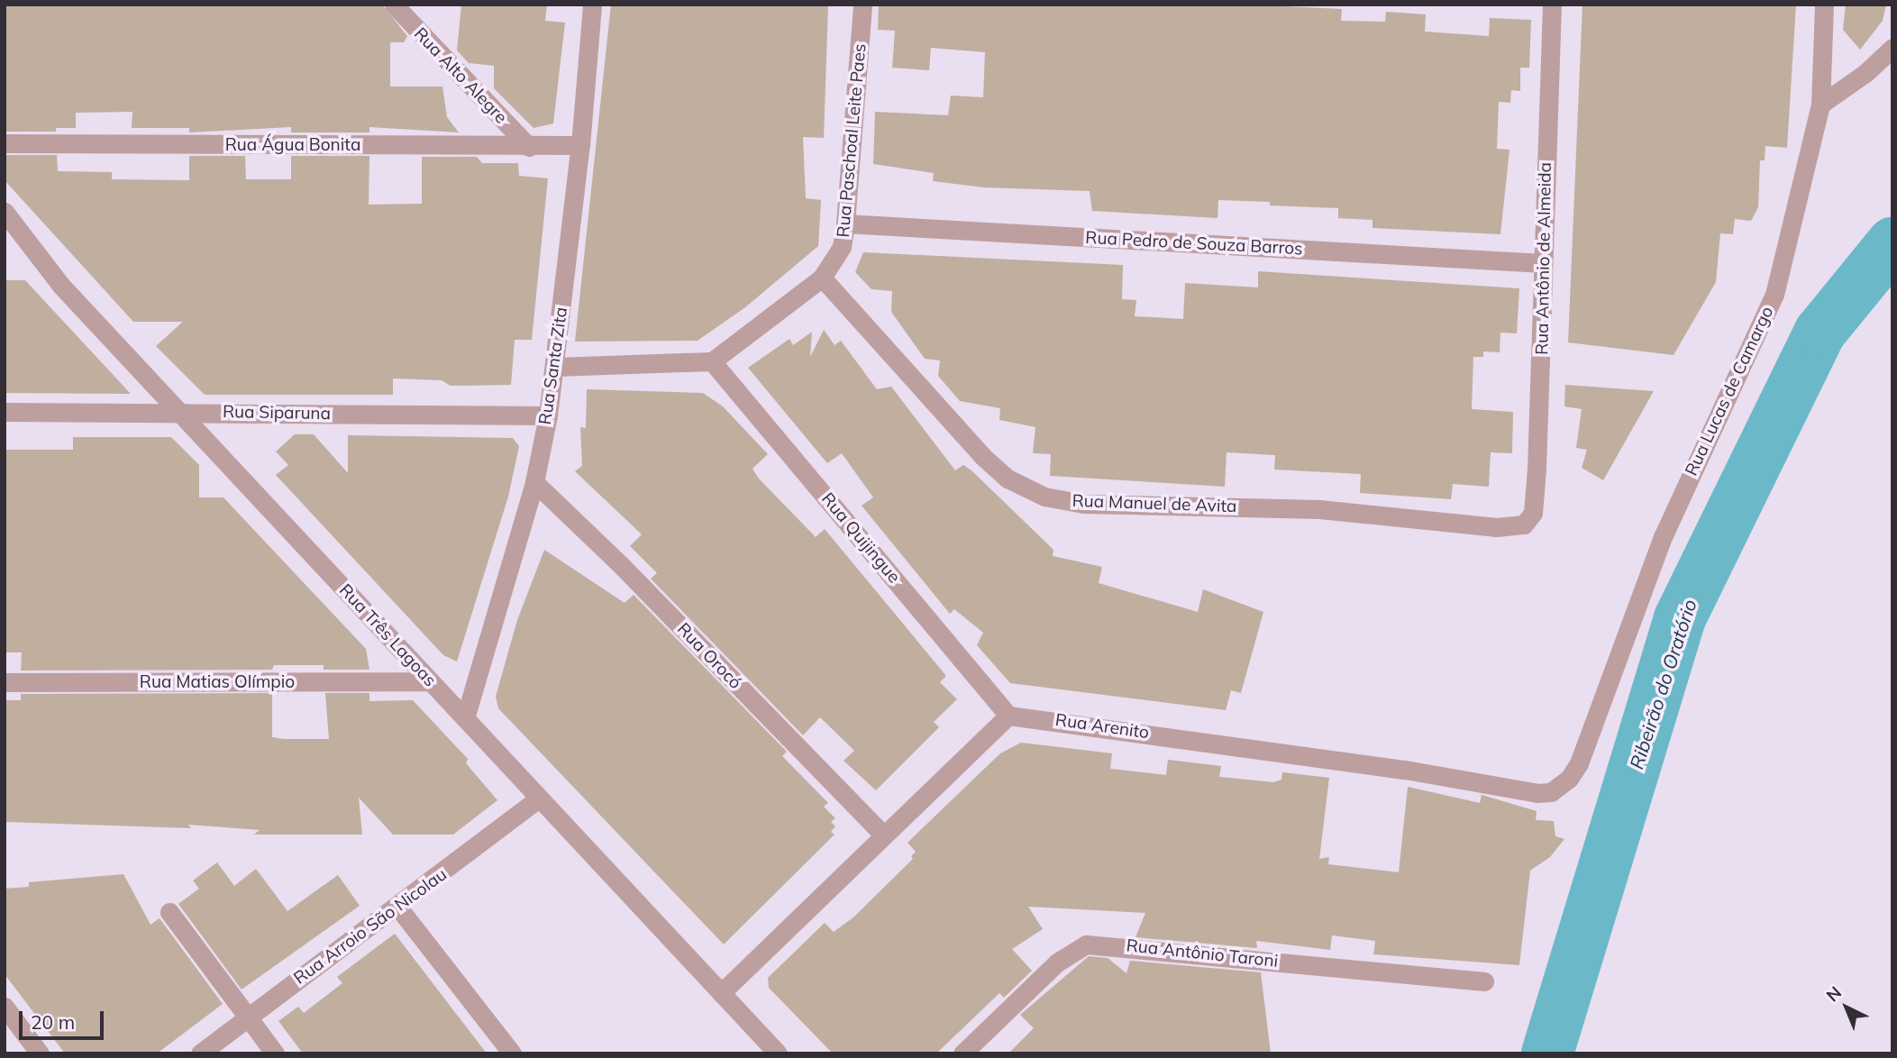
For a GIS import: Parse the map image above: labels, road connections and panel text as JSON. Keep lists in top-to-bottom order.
{
  "streets": {
    "street": [
      "Rua Alto Alegre",
      "Rua Paschoal Leite Paes",
      "Rua Água Bonita",
      "Rua Pedro de Souza Barros",
      "Rua Antônio de Almeida",
      "Rua Santa Zita",
      "Rua Lucas de Camargo",
      "Rua Siparuna",
      "Rua Manuel de Avita",
      "Rua Quijingue",
      "Rua Três Lagoas",
      "Rua Orocó",
      "Rua Matias Olímpio",
      "Rua Arenito",
      "Rua Arroio São Nicolau",
      "Rua Antônio Taroni"
    ]
  },
  "crossings": [
    ["Rua Alto Alegre", "Rua Água Bonita"],
    ["Rua Paschoal Leite Paes", "Rua Pedro de Souza Barros"],
    ["Rua Paschoal Leite Paes", "Rua Manuel de Avita"],
    ["Rua Paschoal Leite Paes", "Rua Quijingue"],
    ["Rua Água Bonita", "Rua Santa Zita"],
    ["Rua Pedro de Souza Barros", "Rua Antônio de Almeida"],
    ["Rua Antônio de Almeida", "Rua Manuel de Avita"],
    ["Rua Santa Zita", "Rua Siparuna"],
    ["Rua Santa Zita", "Rua Três Lagoas"],
    ["Rua Santa Zita", "Rua Orocó"],
    ["Rua Lucas de Camargo", "Rua Arenito"],
    ["Rua Siparuna", "Rua Três Lagoas"],
    ["Rua Quijingue", "Rua Arenito"],
    ["Rua Três Lagoas", "Rua Matias Olímpio"],
    ["Rua Três Lagoas", "Rua Arroio São Nicolau"]
  ],
  "water": ["Ribeirão do Oratório"],
  "scale_bar": "20 m",
  "north": "top left"
}
